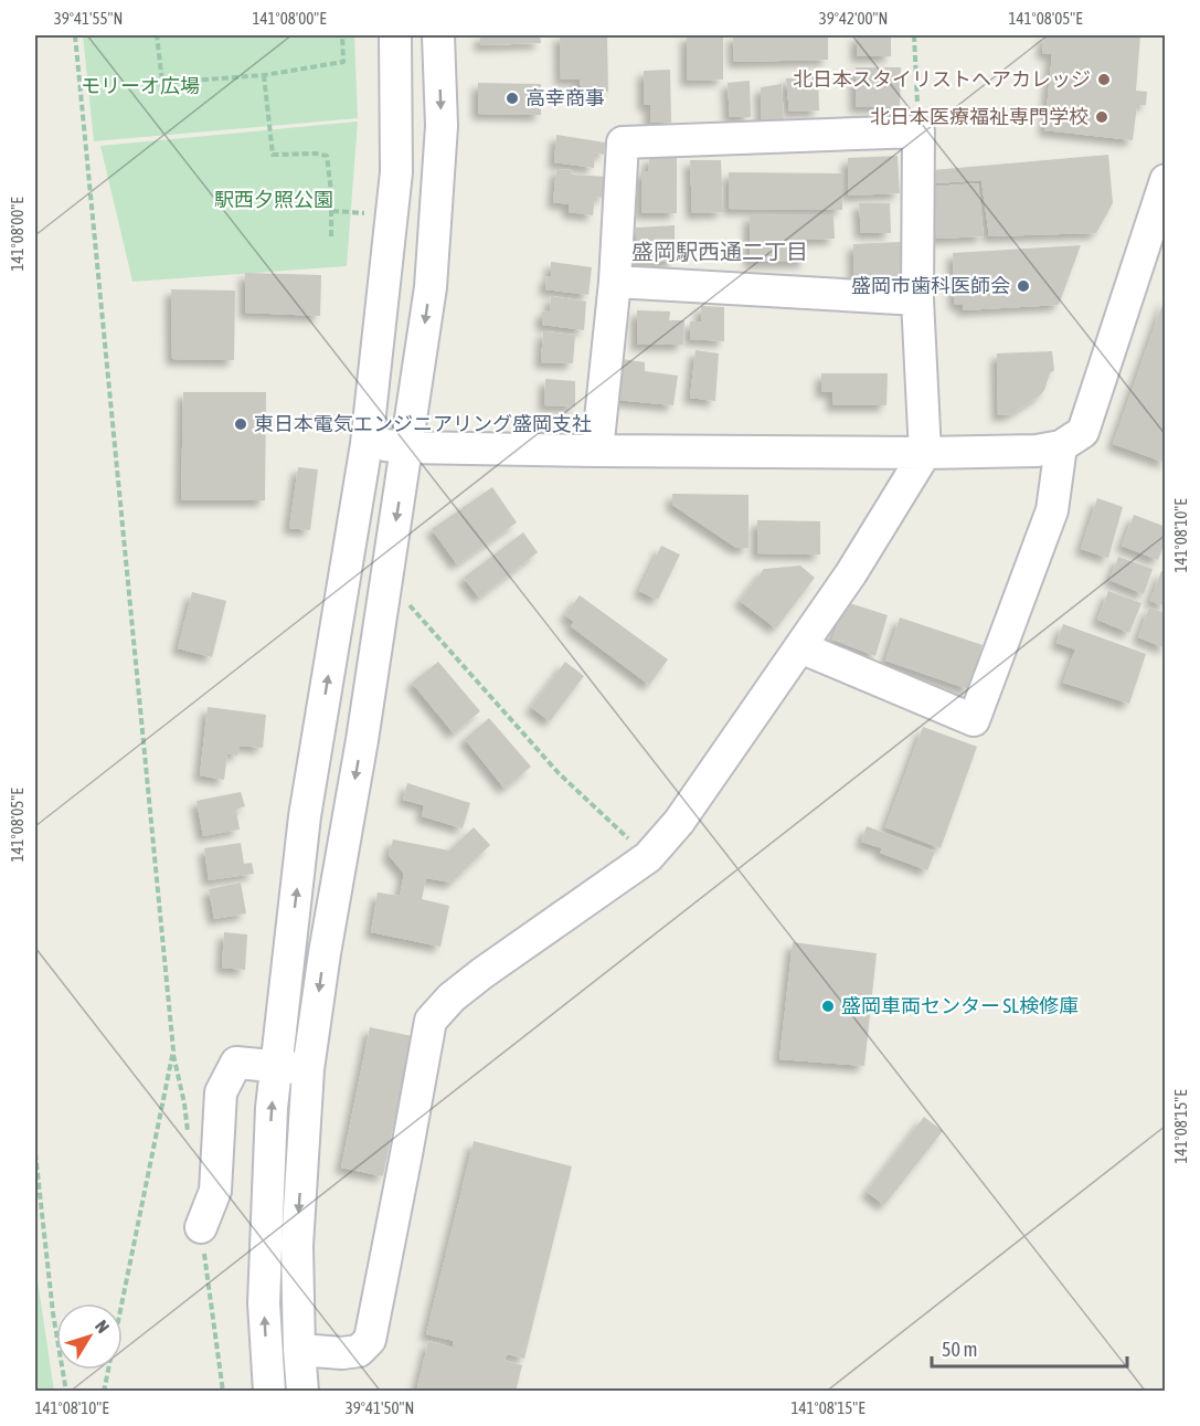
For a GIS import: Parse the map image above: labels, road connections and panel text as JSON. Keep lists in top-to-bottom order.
{
  "districts": ["盛岡駅西通二丁目"],
  "parks": ["モリーオ広場", "駅西夕照公園"],
  "places": [
    "北日本スタイリストヘアカレッジ",
    "高幸商事",
    "北日本医療福祉専門学校",
    "盛岡市歯科医師会",
    "東日本電気エンジニアリング盛岡支社",
    "盛岡車両センター SL検修庫"
  ],
  "scale_bar": "50 m",
  "north": "top right",
  "coordinates": [
    "39°41'55\"N",
    "141°08'00\"E",
    "39°42'00\"N",
    "141°08'05\"E",
    "141°08'10\"E",
    "141°08'15\"E",
    "39°41'50\"N"
  ]
}
